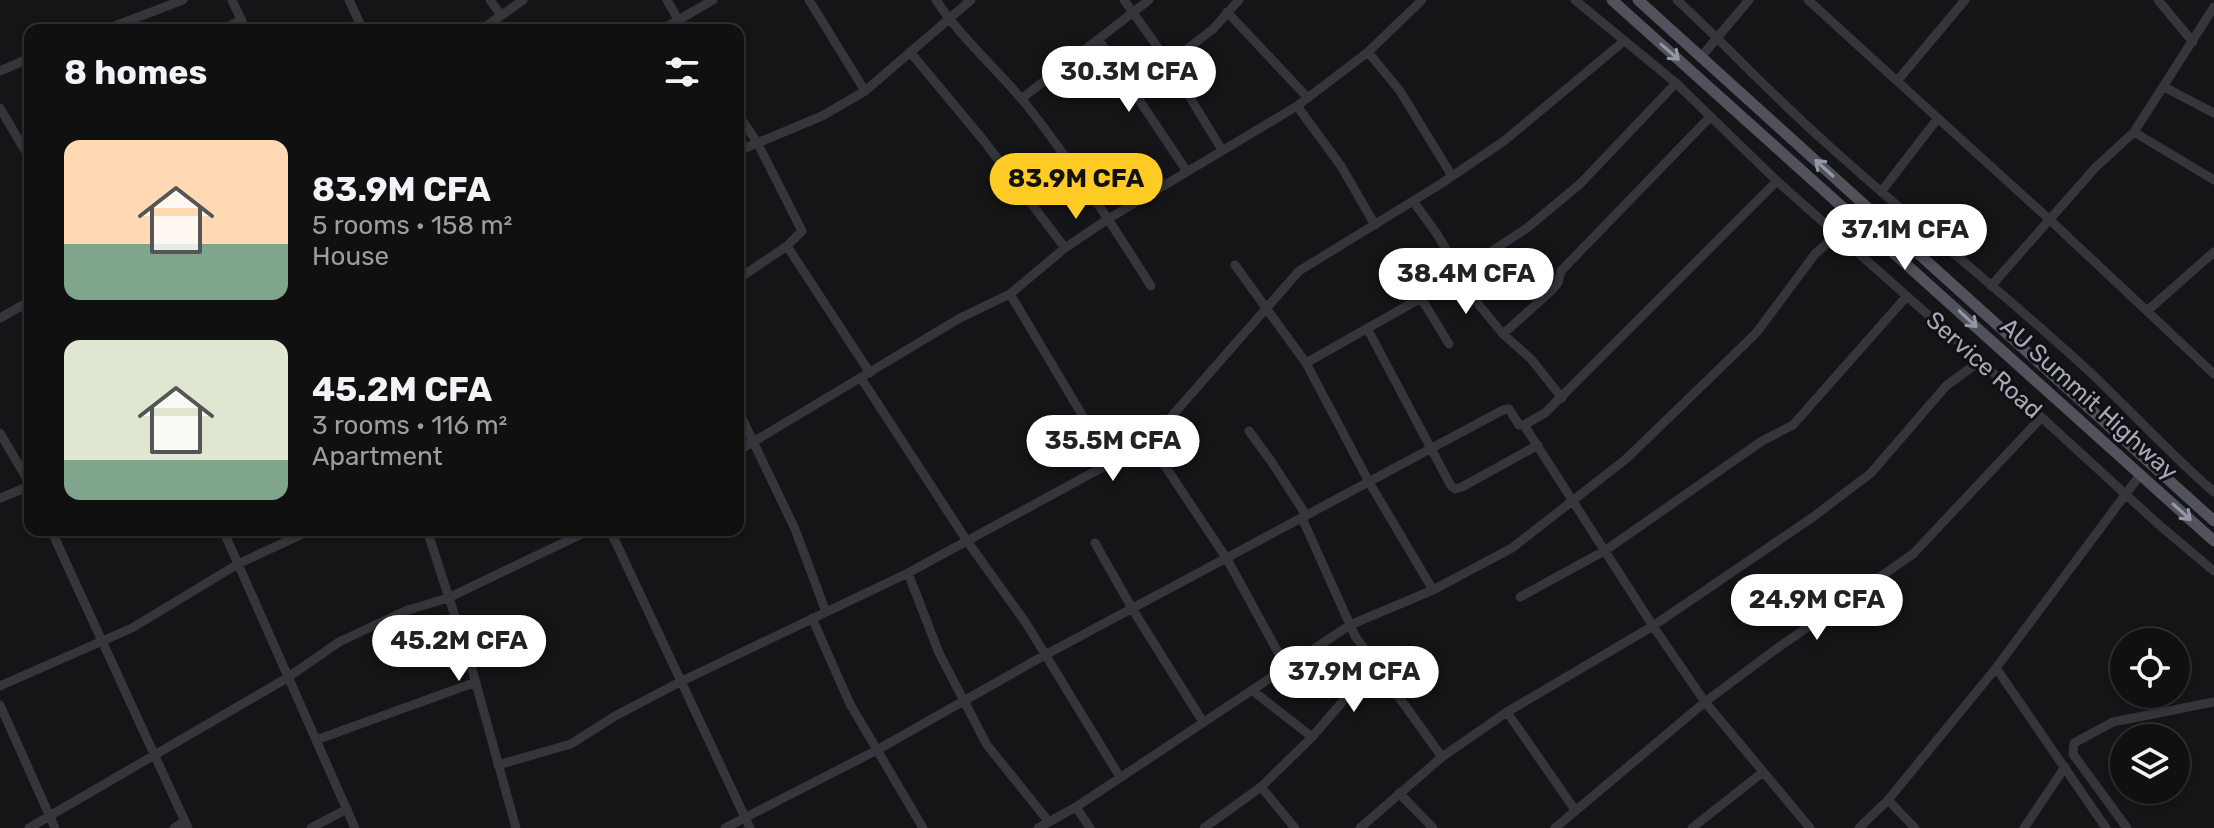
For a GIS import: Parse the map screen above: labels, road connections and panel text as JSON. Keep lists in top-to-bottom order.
{
  "streets": {
    "main road": ["AU Summit Highway"],
    "street": ["Service Road"]
  },
  "page": {
    "heading": "8 homes",
    "price": [
      "30.3M CFA",
      "83.9M CFA",
      "37.1M CFA",
      "38.4M CFA",
      "35.5M CFA",
      "24.9M CFA",
      "45.2M CFA",
      "37.9M CFA"
    ],
    "list": [
      {
        "name": "83.9M CFA",
        "note": "5 rooms · 158 m² · House"
      },
      {
        "name": "45.2M CFA",
        "note": "3 rooms · 116 m² · Apartment"
      }
    ]
  }
}
